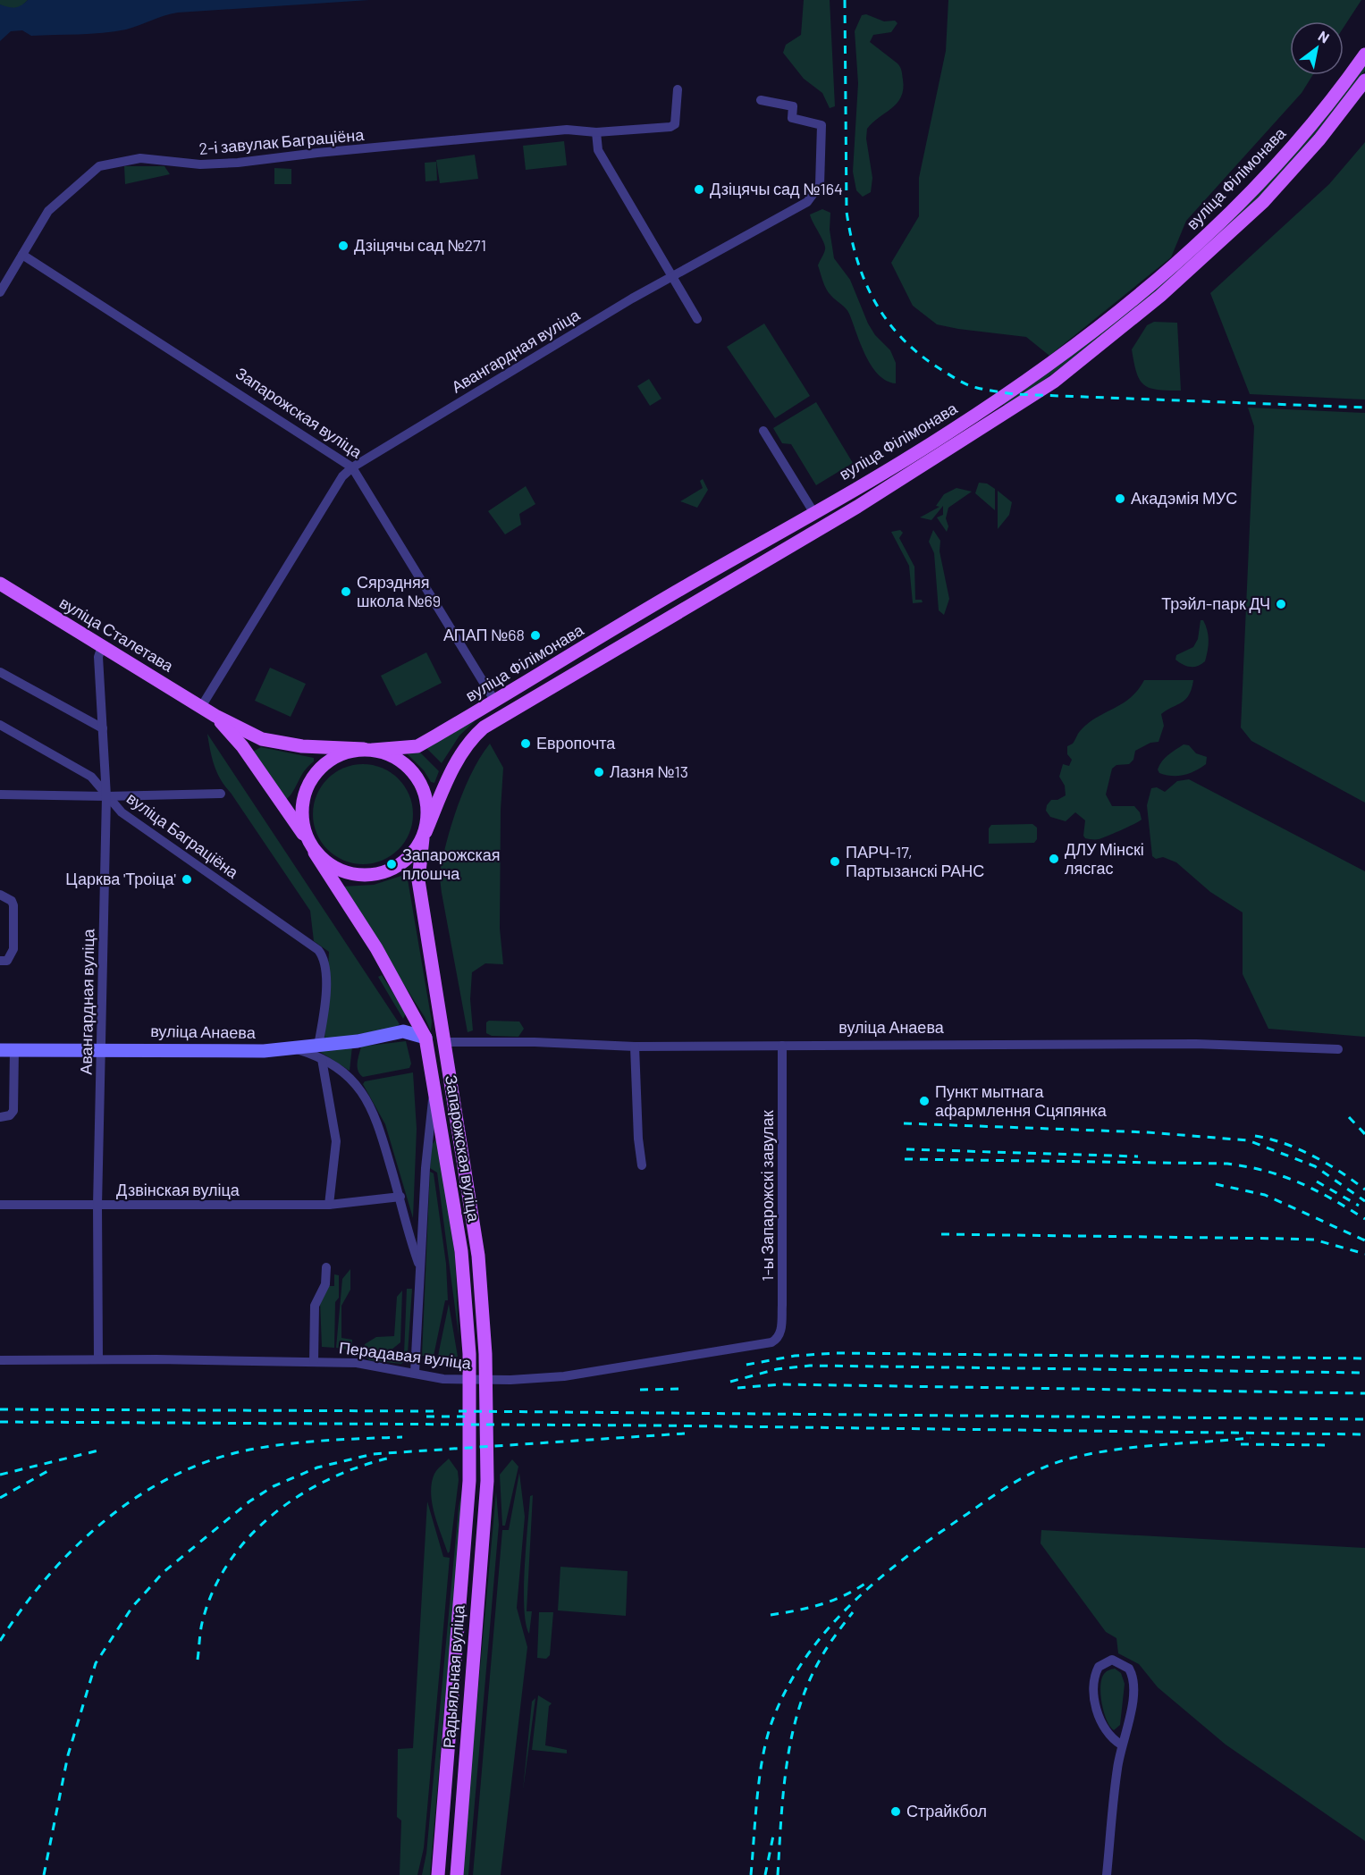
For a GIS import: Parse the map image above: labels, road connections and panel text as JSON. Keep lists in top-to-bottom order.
{
  "streets": {
    "main road": [
      "вуліца Філімонава",
      "Запарожская вуліца",
      "вуліца Сталетава",
      "Радыяльная вуліца"
    ],
    "street": [
      "2-і завулак Баграціёна",
      "Авангардная вуліца",
      "вуліца Баграціёна",
      "вуліца Анаева",
      "Дзвінская вуліца",
      "1-ы Запарожскі завулак",
      "Перадавая вуліца"
    ]
  },
  "crossings": [
    ["2-і завулак Баграціёна", "Запарожская вуліца"],
    ["вуліца Філімонава", "Запарожская вуліца"],
    ["Авангардная вуліца", "Запарожская вуліца"],
    ["Авангардная вуліца", "вуліца Сталетава"],
    ["Авангардная вуліца", "вуліца Баграціёна"],
    ["Авангардная вуліца", "вуліца Анаева"],
    ["Авангардная вуліца", "Дзвінская вуліца"],
    ["Авангардная вуліца", "Перадавая вуліца"],
    ["Запарожская вуліца", "вуліца Сталетава"],
    ["Запарожская вуліца", "вуліца Анаева"],
    ["Запарожская вуліца", "Радыяльная вуліца"],
    ["вуліца Баграціёна", "вуліца Анаева"],
    ["вуліца Анаева", "1-ы Запарожскі завулак"],
    ["1-ы Запарожскі завулак", "Перадавая вуліца"]
  ],
  "places": [
    "Дзіцячы сад №164",
    "Дзіцячы сад №271",
    "Акадэмія МУС",
    "Сярэдняя школа №69",
    "Трэйл-парк ДЧ",
    "АПАП №68",
    "Европочта",
    "Лазня №13",
    "ДЛУ Мінскі лясгас",
    "ПАРЧ-17, Партызанскі РАНС",
    "Запарожская плошча",
    "Царква 'Троіца'",
    "Пункт мытнага афармлення Сцяпянка",
    "Страйкбол"
  ],
  "north": "top right"
}
